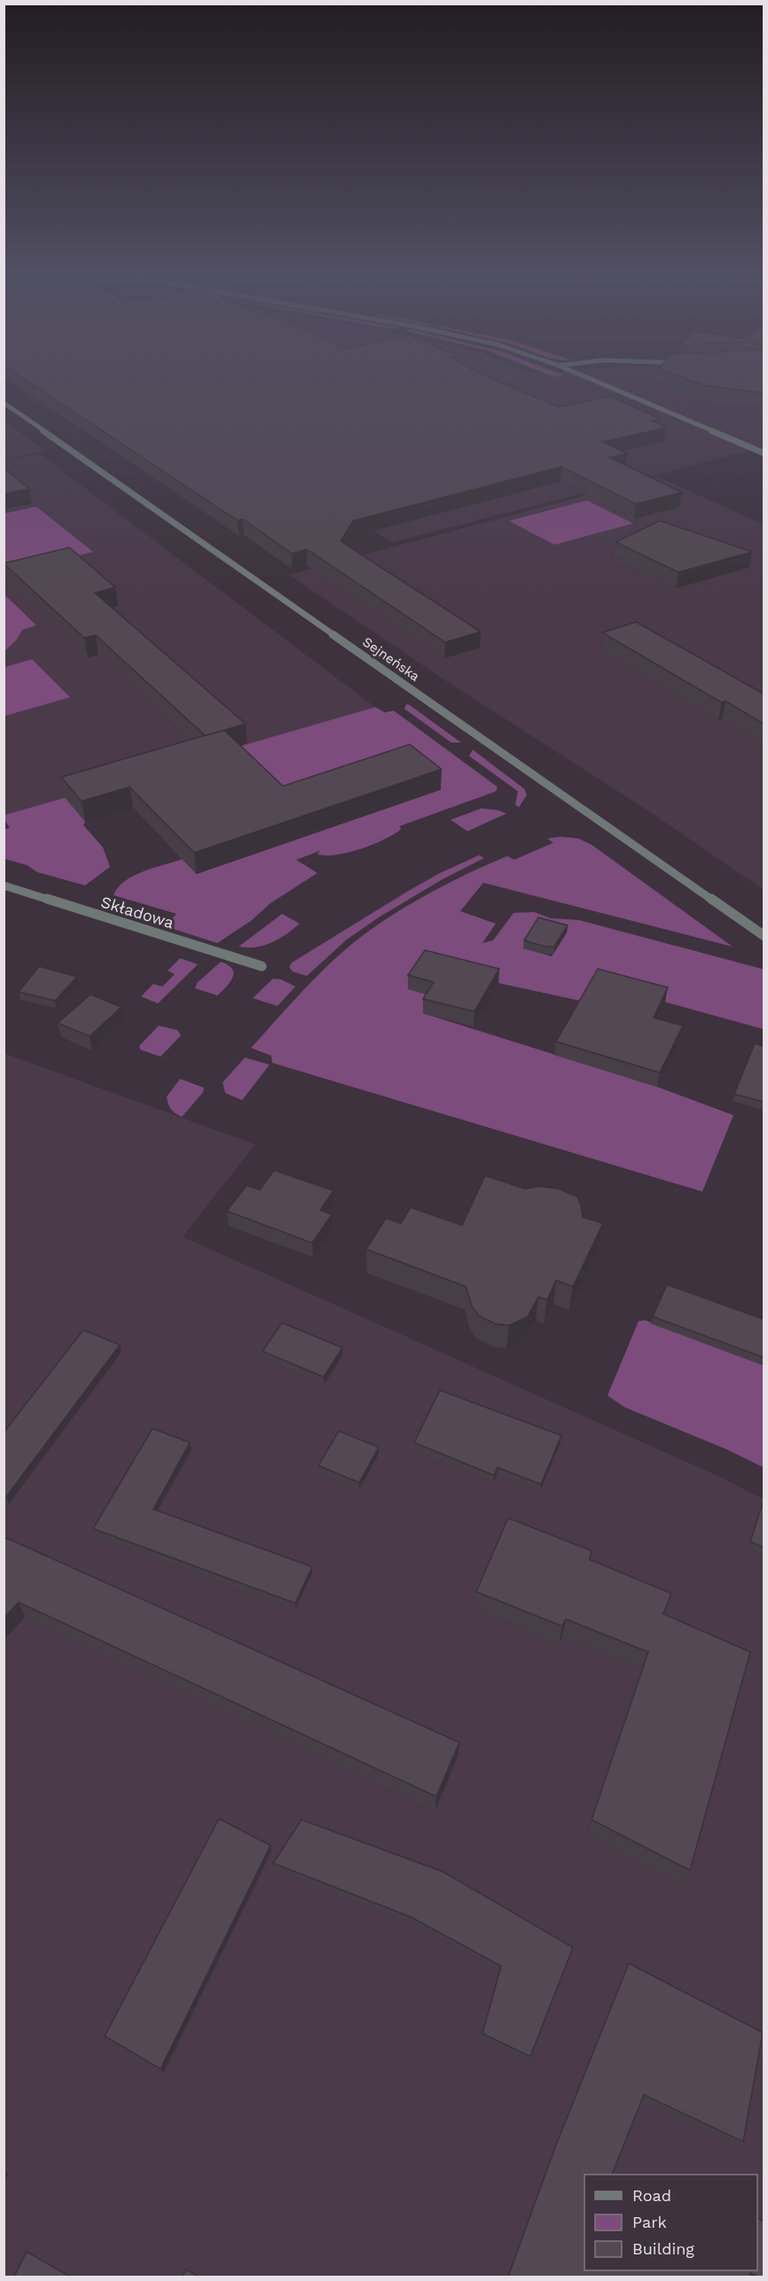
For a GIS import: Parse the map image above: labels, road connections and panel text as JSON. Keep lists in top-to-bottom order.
{
  "streets": {
    "street": ["Sejneńska", "Składowa"]
  },
  "legend": ["Road", "Park", "Building"]
}
